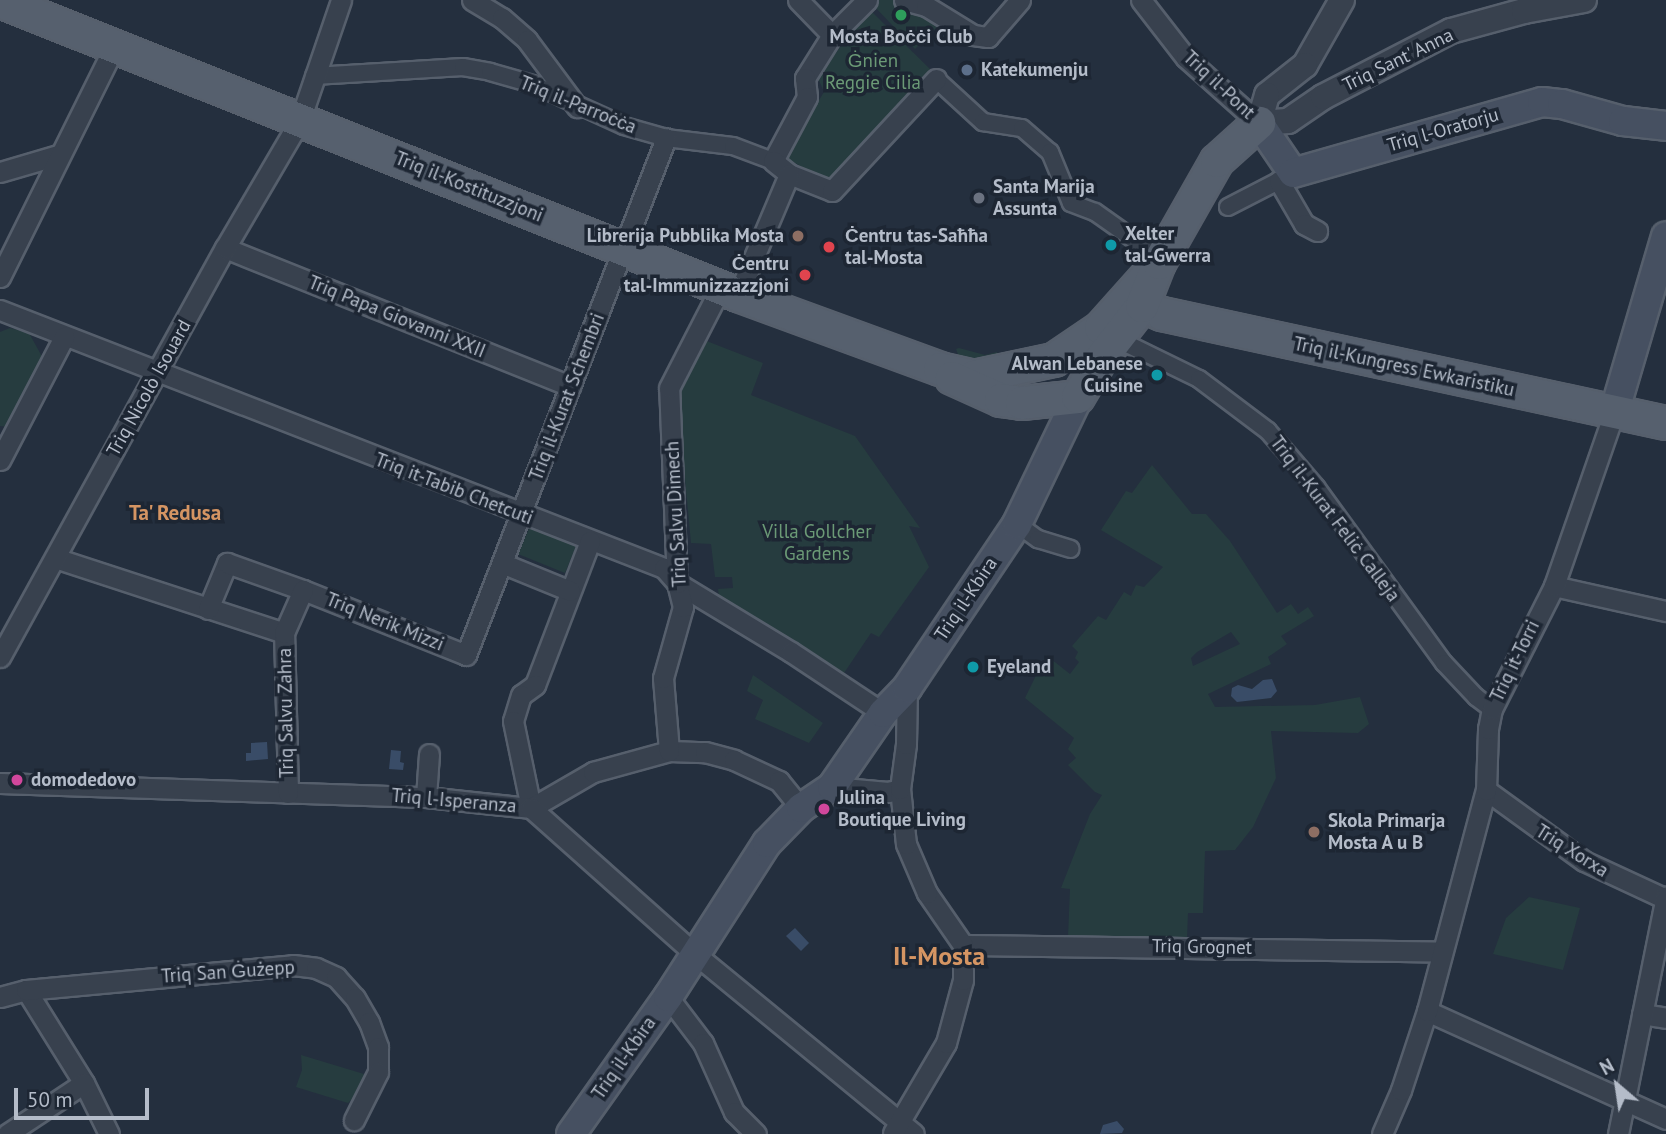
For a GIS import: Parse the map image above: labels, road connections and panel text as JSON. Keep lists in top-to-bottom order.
{
  "streets": {
    "main road": [
      "Triq il-Pont",
      "Triq l-Oratorju",
      "Triq il-Kostituzzjoni",
      "Triq il-Kungress Ewkaristiku",
      "Triq il-Kbira",
      "Triq it-Torri"
    ],
    "street": [
      "Triq Sant' Anna",
      "Triq il-Parroċċa",
      "Triq Papa Giovanni XXII",
      "Triq Nicolò Isouard",
      "Triq il-Kurat Schembri",
      "Triq it-Tabib Chetcuti",
      "Triq Salvu Dimech",
      "Triq il-Kurat Feliċ Calleja",
      "Triq Nerik Mizzi",
      "Triq Salvu Zahra",
      "Triq l-Isperanza",
      "Triq Xorxa",
      "Triq Grognet",
      "Triq San Ġużepp"
    ]
  },
  "crossings": [
    ["Triq Sant' Anna", "Triq il-Pont"],
    ["Triq il-Pont", "Triq l-Oratorju"],
    ["Triq il-Parroċċa", "Triq Nicolò Isouard"],
    ["Triq il-Parroċċa", "Triq il-Kurat Schembri"],
    ["Triq il-Parroċċa", "Triq Salvu Dimech"],
    ["Triq il-Kostituzzjoni", "Triq Nicolò Isouard"],
    ["Triq il-Kostituzzjoni", "Triq il-Kurat Schembri"],
    ["Triq il-Kostituzzjoni", "Triq Salvu Dimech"],
    ["Triq Papa Giovanni XXII", "Triq Nicolò Isouard"],
    ["Triq Papa Giovanni XXII", "Triq il-Kurat Schembri"],
    ["Triq il-Kungress Ewkaristiku", "Triq it-Torri"],
    ["Triq Nicolò Isouard", "Triq it-Tabib Chetcuti"],
    ["Triq il-Kurat Schembri", "Triq it-Tabib Chetcuti"],
    ["Triq il-Kurat Schembri", "Triq Nerik Mizzi"],
    ["Triq it-Tabib Chetcuti", "Triq Salvu Dimech"],
    ["Triq it-Tabib Chetcuti", "Triq il-Kbira"],
    ["Triq il-Kurat Feliċ Calleja", "Triq it-Torri"],
    ["Triq il-Kbira", "Triq l-Isperanza"],
    ["Triq Nerik Mizzi", "Triq Salvu Zahra"],
    ["Triq it-Torri", "Triq Xorxa"],
    ["Triq it-Torri", "Triq Grognet"],
    ["Triq Salvu Zahra", "Triq l-Isperanza"]
  ],
  "districts": ["Ta' Redusa", "Il-Mosta"],
  "parks": ["Ġnien Reggie Cilia", "Villa Gollcher Gardens"],
  "places": [
    "Mosta Boċċi Club",
    "Katekumenju",
    "Santa Marija Assunta",
    "Librerija Pubblika Mosta",
    "Xelter tal-Gwerra",
    "Ċentru tas-Saħħa tal-Mosta",
    "Ċentru tal-Immunizzazzjoni",
    "Alwan Lebanese Cuisine",
    "Eyeland",
    "domodedovo",
    "Julina Boutique Living",
    "Skola Primarja Mosta A u B"
  ],
  "scale_bar": "50 m",
  "north": "top left"
}
